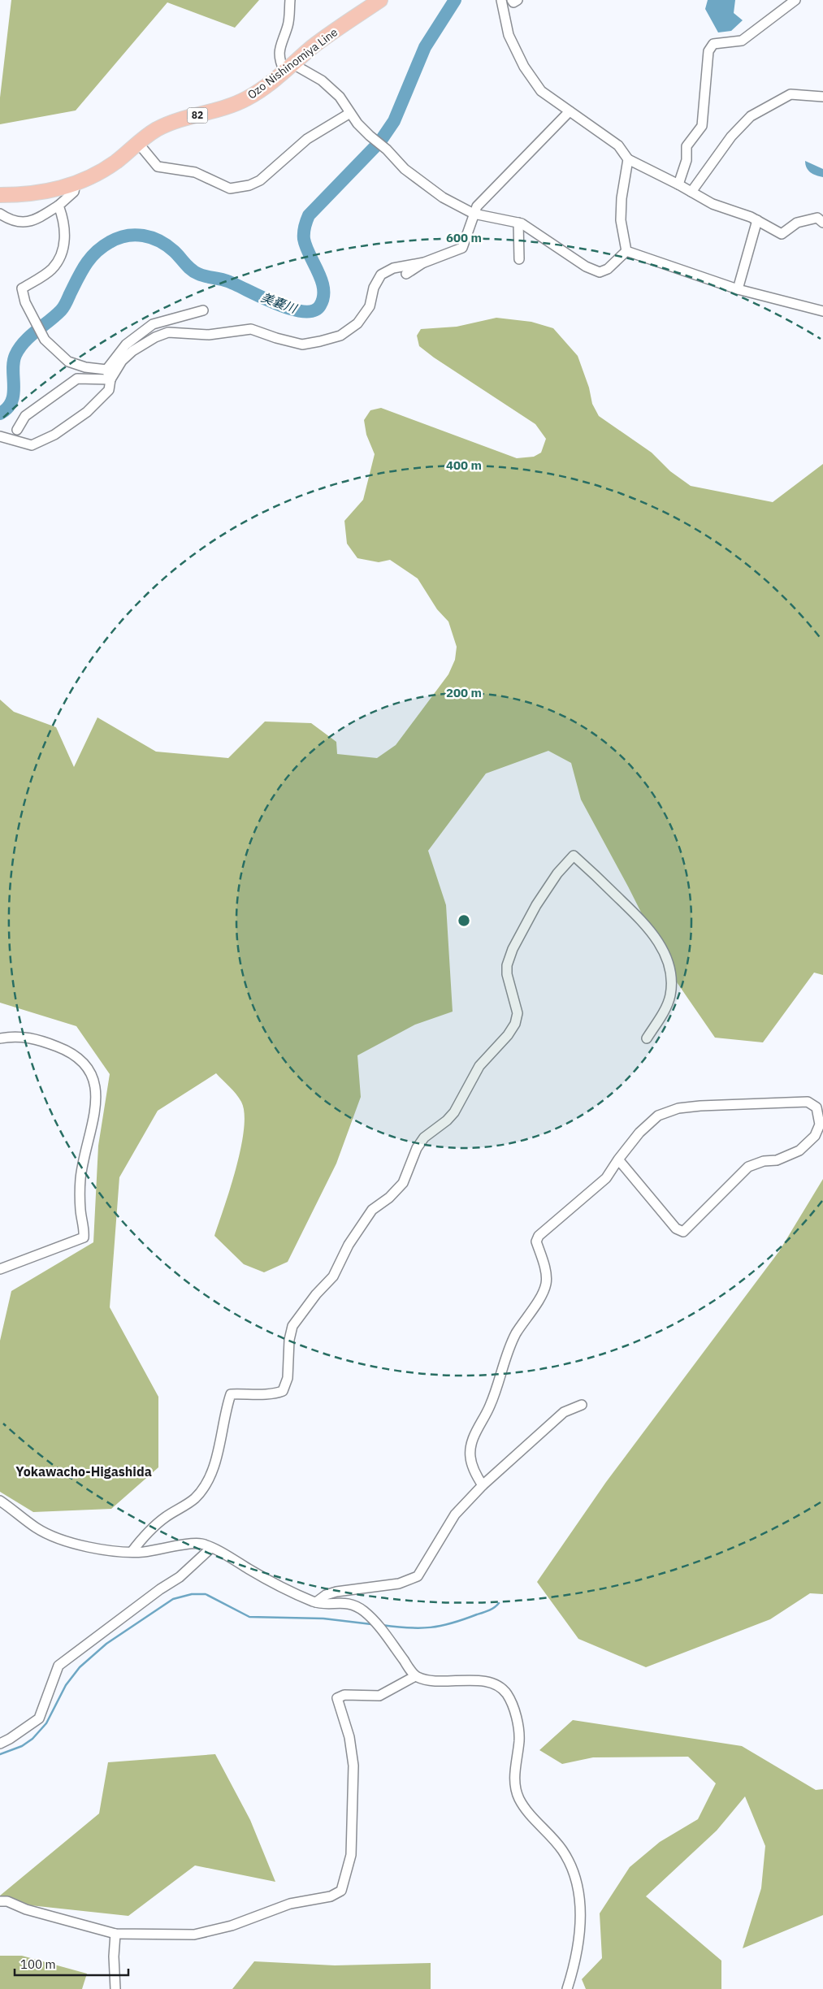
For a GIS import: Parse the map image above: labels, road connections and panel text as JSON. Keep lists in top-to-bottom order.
{
  "streets": {
    "main road": ["Ozo Nishinomiya Line", "82"]
  },
  "districts": ["Yokawacho-Higashida"],
  "water": ["美嚢川"],
  "scale_bar": "100 m",
  "rings": ["600 m", "400 m", "200 m"]
}
